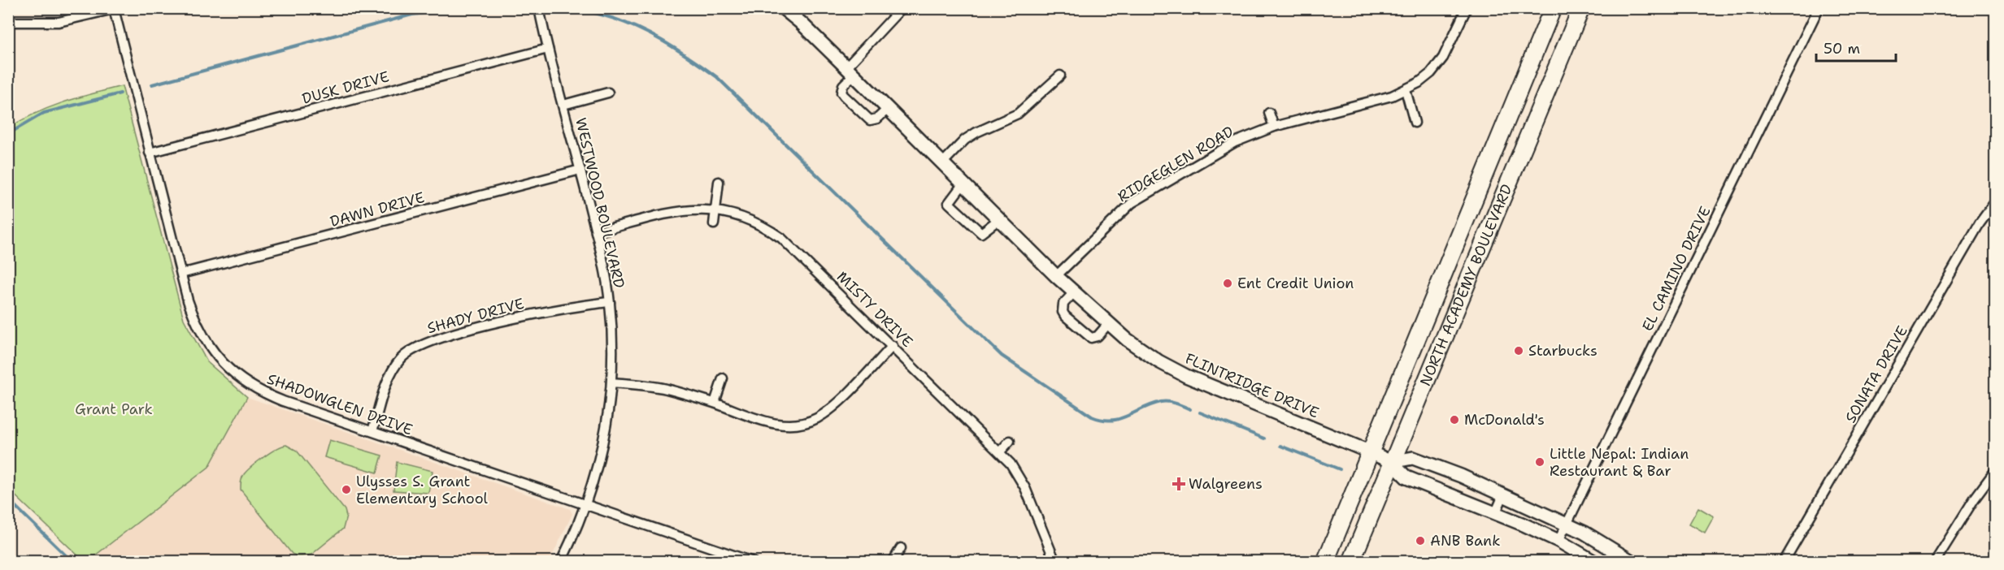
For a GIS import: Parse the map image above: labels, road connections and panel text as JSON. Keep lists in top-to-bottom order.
{
  "streets": {
    "highway": ["NORTH ACADEMY BOULEVARD"],
    "street": [
      "DUSK DRIVE",
      "RIDGEGLEN ROAD",
      "WESTWOOD BOULEVARD",
      "DAWN DRIVE",
      "EL CAMINO DRIVE",
      "MISTY DRIVE",
      "SHADY DRIVE",
      "SONATA DRIVE",
      "FLINTRIDGE DRIVE",
      "SHADOWGLEN DRIVE"
    ]
  },
  "crossings": [
    ["DUSK DRIVE", "WESTWOOD BOULEVARD"],
    ["DUSK DRIVE", "SHADOWGLEN DRIVE"],
    ["RIDGEGLEN ROAD", "FLINTRIDGE DRIVE"],
    ["WESTWOOD BOULEVARD", "DAWN DRIVE"],
    ["WESTWOOD BOULEVARD", "MISTY DRIVE"],
    ["WESTWOOD BOULEVARD", "SHADY DRIVE"],
    ["WESTWOOD BOULEVARD", "SHADOWGLEN DRIVE"],
    ["DAWN DRIVE", "SHADOWGLEN DRIVE"],
    ["EL CAMINO DRIVE", "FLINTRIDGE DRIVE"],
    ["NORTH ACADEMY BOULEVARD", "FLINTRIDGE DRIVE"],
    ["SHADY DRIVE", "SHADOWGLEN DRIVE"]
  ],
  "parks": ["Grant Park"],
  "places": {
    "other": [
      "Ent Credit Union",
      "Starbucks",
      "McDonald's",
      "Little Nepal: Indian Restaurant & Bar",
      "Ulysses S. Grant Elementary School",
      "ANB Bank"
    ],
    "health": ["Walgreens"]
  },
  "scale_bar": "50 m"
}
